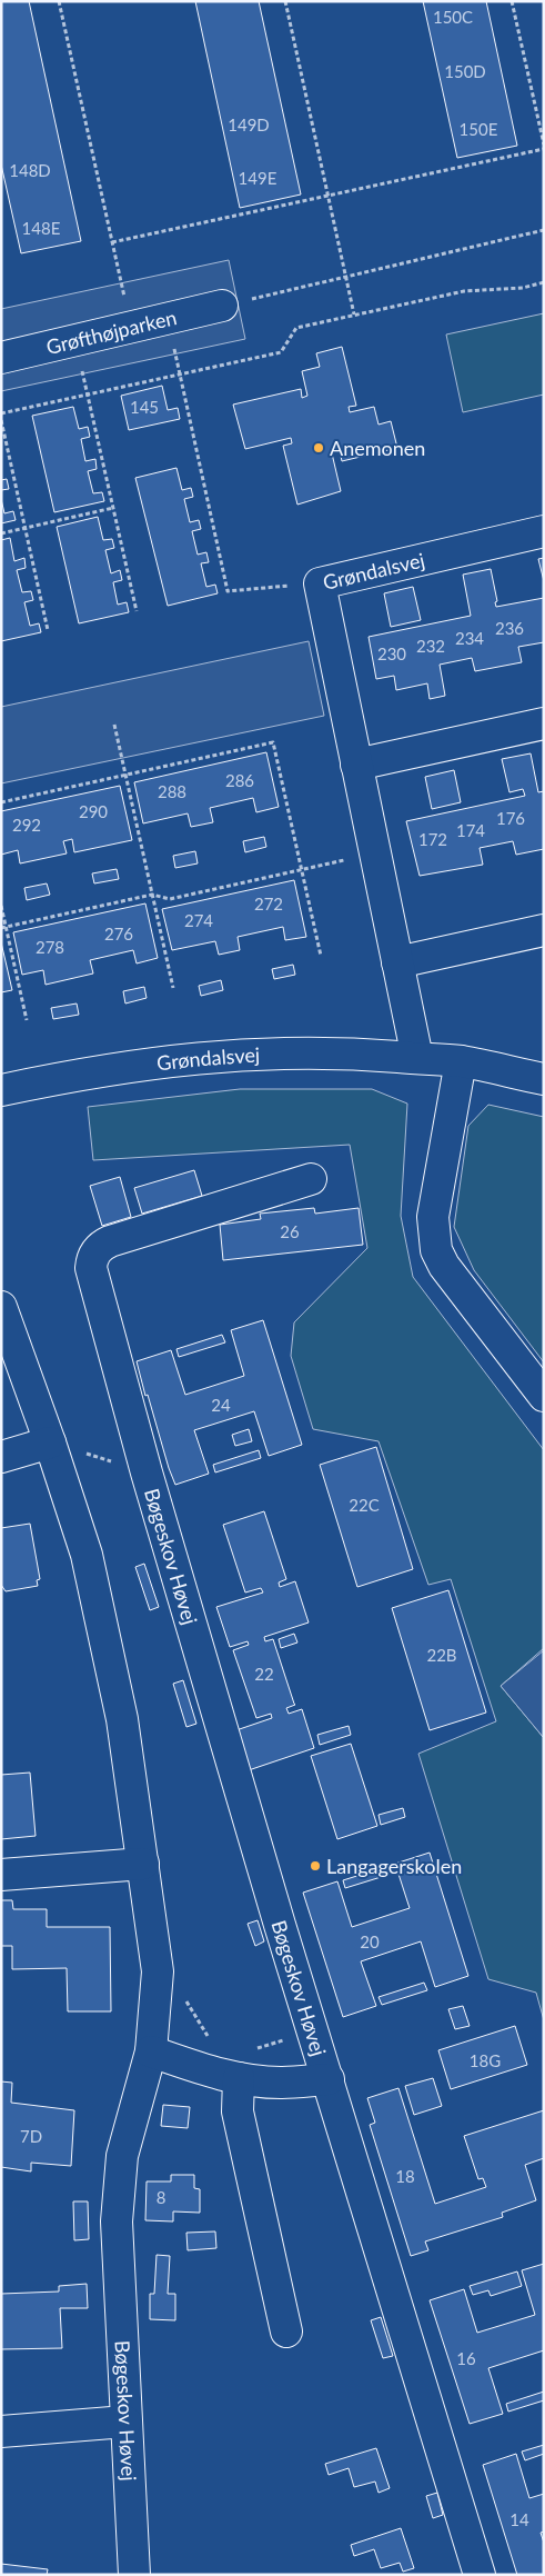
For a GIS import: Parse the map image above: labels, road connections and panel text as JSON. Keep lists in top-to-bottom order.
{
  "streets": {
    "street": ["Grøfthøjparken", "Grøndalsvej", "Bøgeskov Høvej"]
  },
  "places": ["Anemonen", "Langagerskolen"],
  "house_numbers": [
    "150C",
    "150D",
    "149D",
    "150E",
    "148D",
    "149E",
    "148E",
    "145",
    "236",
    "234",
    "232",
    "230",
    "286",
    "288",
    "290",
    "176",
    "292",
    "174",
    "172",
    "272",
    "274",
    "276",
    "278",
    "26",
    "24",
    "22C",
    "22B",
    "22",
    "20",
    "18G",
    "7D",
    "18",
    "8",
    "16",
    "14"
  ]
}
